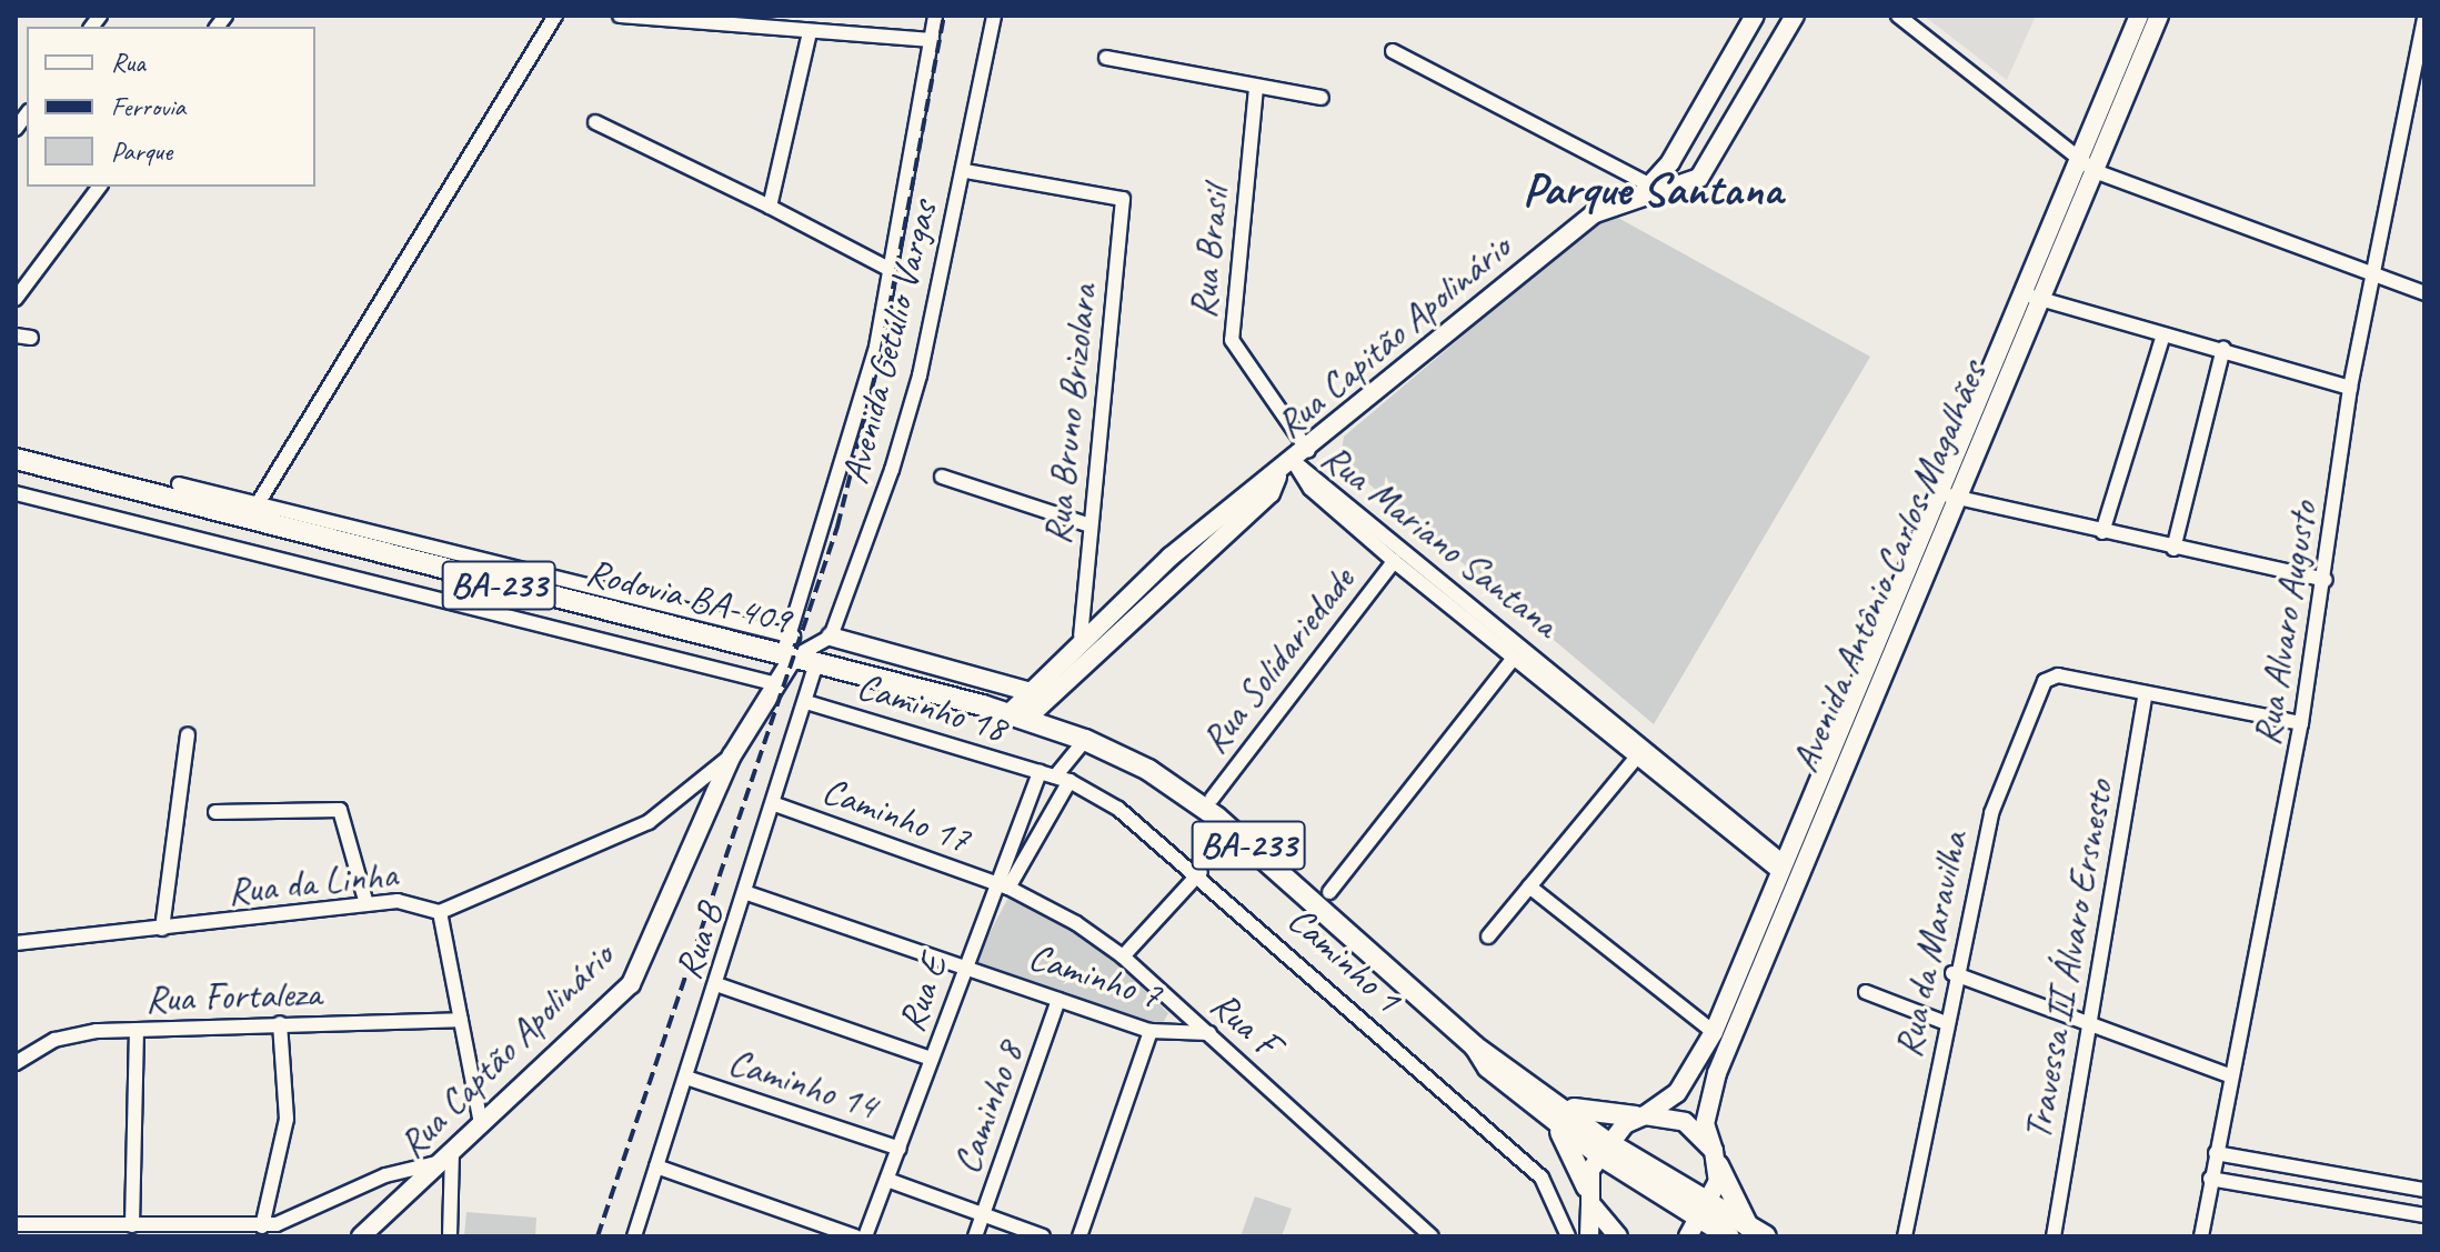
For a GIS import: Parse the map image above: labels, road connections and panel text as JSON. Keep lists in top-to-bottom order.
{
  "streets": {
    "main road": ["BA-233", "Rodovia BA-409"],
    "street": [
      "Rua Brasil",
      "Rua Capitão Apolinário",
      "Avenida Getúlio Vargas",
      "Rua Bruno Brizolara",
      "Rua Mariano Santana",
      "Avenida Antônio Carlos Magalhães",
      "Rua Alvaro Augusto",
      "Rua Solidariedade",
      "Caminho 18",
      "Caminho 17",
      "Rua da Linha",
      "Rua B",
      "Rua da Maravilha",
      "Caminho 1",
      "Travessa II Álvaro Ersnesto",
      "Caminho 7",
      "Rua E",
      "Rua Fortaleza",
      "Rua F",
      "Rua Captão Apolinário",
      "Caminho 14",
      "Caminho 8"
    ]
  },
  "crossings": [
    ["Rua Brasil", "Rua Capitão Apolinário"],
    ["Rua Brasil", "Rua Mariano Santana"],
    ["Rua Capitão Apolinário", "Rua Bruno Brizolara"],
    ["Rua Capitão Apolinário", "Rua Mariano Santana"],
    ["Rua Capitão Apolinário", "BA-233"],
    ["Rua Capitão Apolinário", "Rodovia BA-409"],
    ["Avenida Getúlio Vargas", "Rua Bruno Brizolara"],
    ["Avenida Getúlio Vargas", "Rodovia BA-409"],
    ["Avenida Getúlio Vargas", "Rua Captão Apolinário"],
    ["Rua Mariano Santana", "Avenida Antônio Carlos Magalhães"],
    ["Rua Mariano Santana", "Rua Solidariedade"],
    ["Avenida Antônio Carlos Magalhães", "BA-233"],
    ["BA-233", "Rodovia BA-409"],
    ["Rodovia BA-409", "Rua B"],
    ["Rodovia BA-409", "Rua Captão Apolinário"],
    ["Caminho 18", "Rua B"],
    ["Caminho 18", "Caminho 1"],
    ["Caminho 18", "Rua E"],
    ["Caminho 17", "Rua B"],
    ["Caminho 17", "Rua E"],
    ["Caminho 17", "Rua F"],
    ["Rua da Linha", "Rua Captão Apolinário"],
    ["Rua B", "Caminho 7"],
    ["Rua B", "Caminho 14"],
    ["Rua da Maravilha", "Travessa II Álvaro Ersnesto"],
    ["Caminho 1", "Rua E"],
    ["Caminho 7", "Rua E"],
    ["Caminho 7", "Rua F"],
    ["Caminho 7", "Caminho 8"],
    ["Rua E", "Rua F"],
    ["Rua E", "Caminho 14"]
  ],
  "districts": ["Parque Santana"],
  "legend": ["Rua", "Ferrovia", "Parque"]
}
